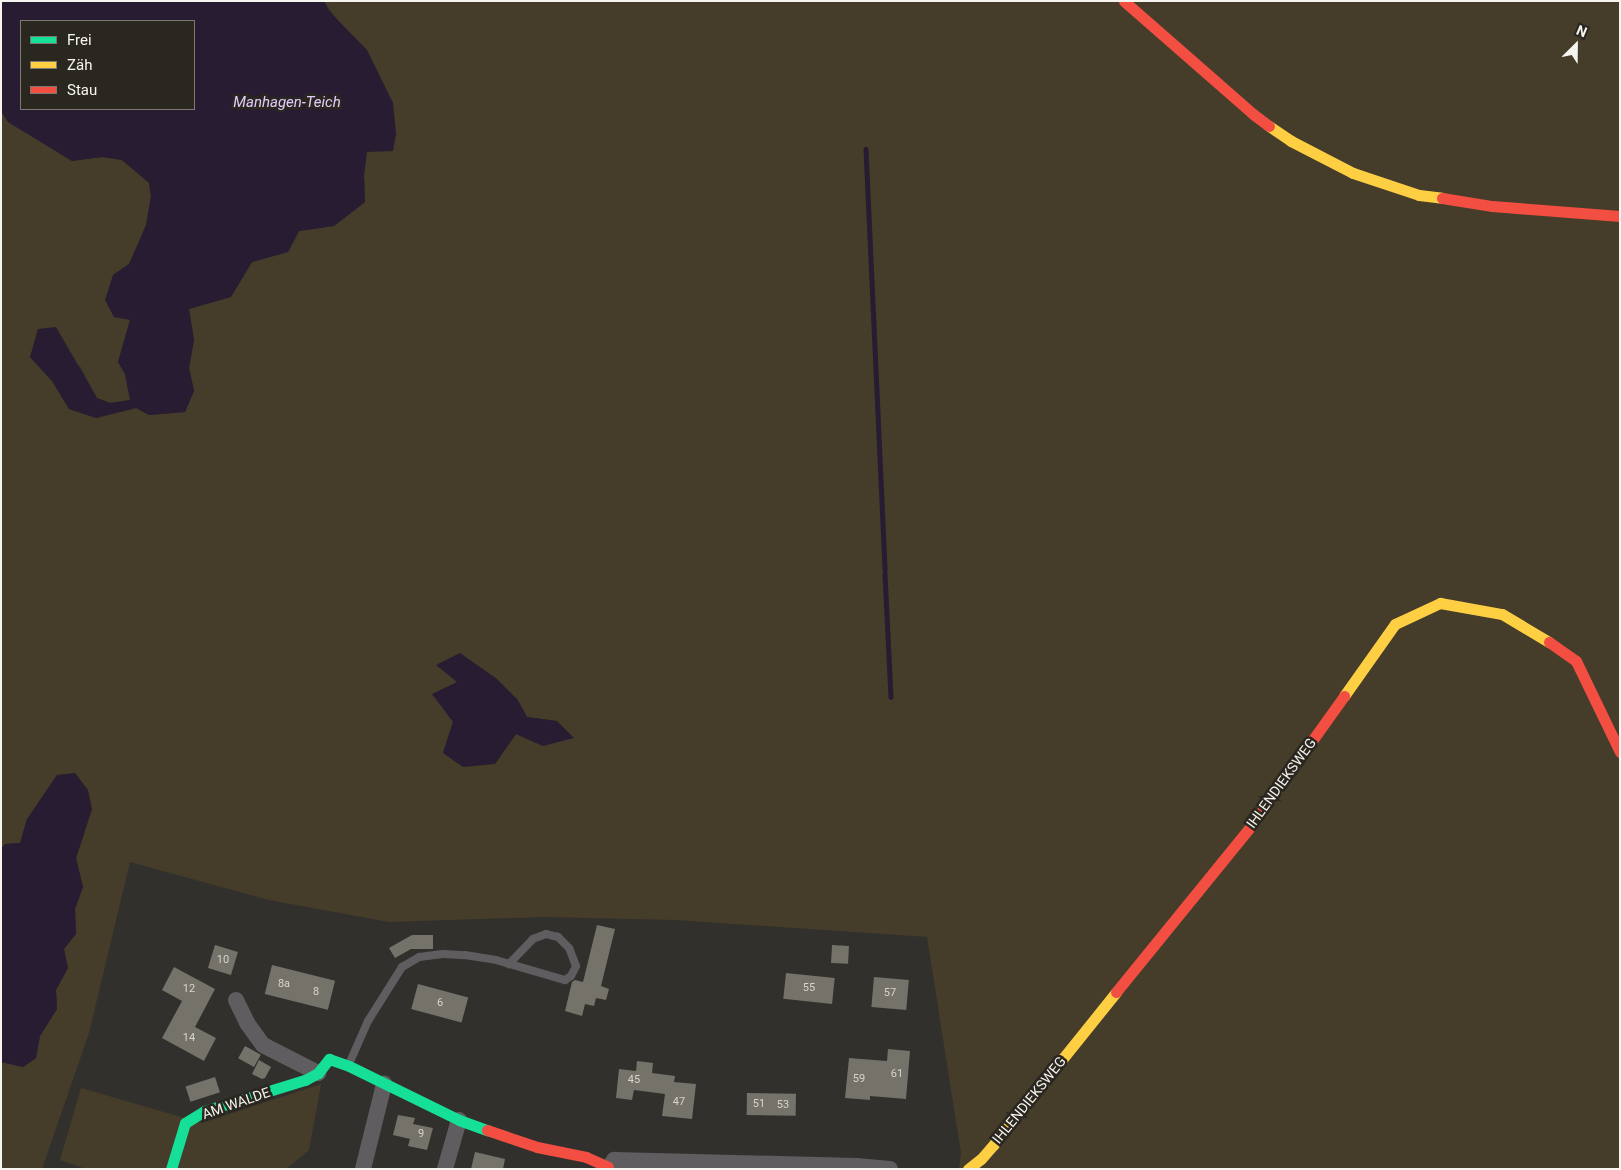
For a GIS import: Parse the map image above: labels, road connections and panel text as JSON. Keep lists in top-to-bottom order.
{
  "streets": {
    "street": ["IHLENDIEKSWEG", "AM WALDE"]
  },
  "water": ["Manhagen-Teich"],
  "house_numbers": [
    "10",
    "8a",
    "55",
    "12",
    "8",
    "57",
    "6",
    "14",
    "61",
    "59",
    "45",
    "47",
    "51",
    "53",
    "9"
  ],
  "legend": ["Frei", "Zäh", "Stau"],
  "north": "top right"
}
